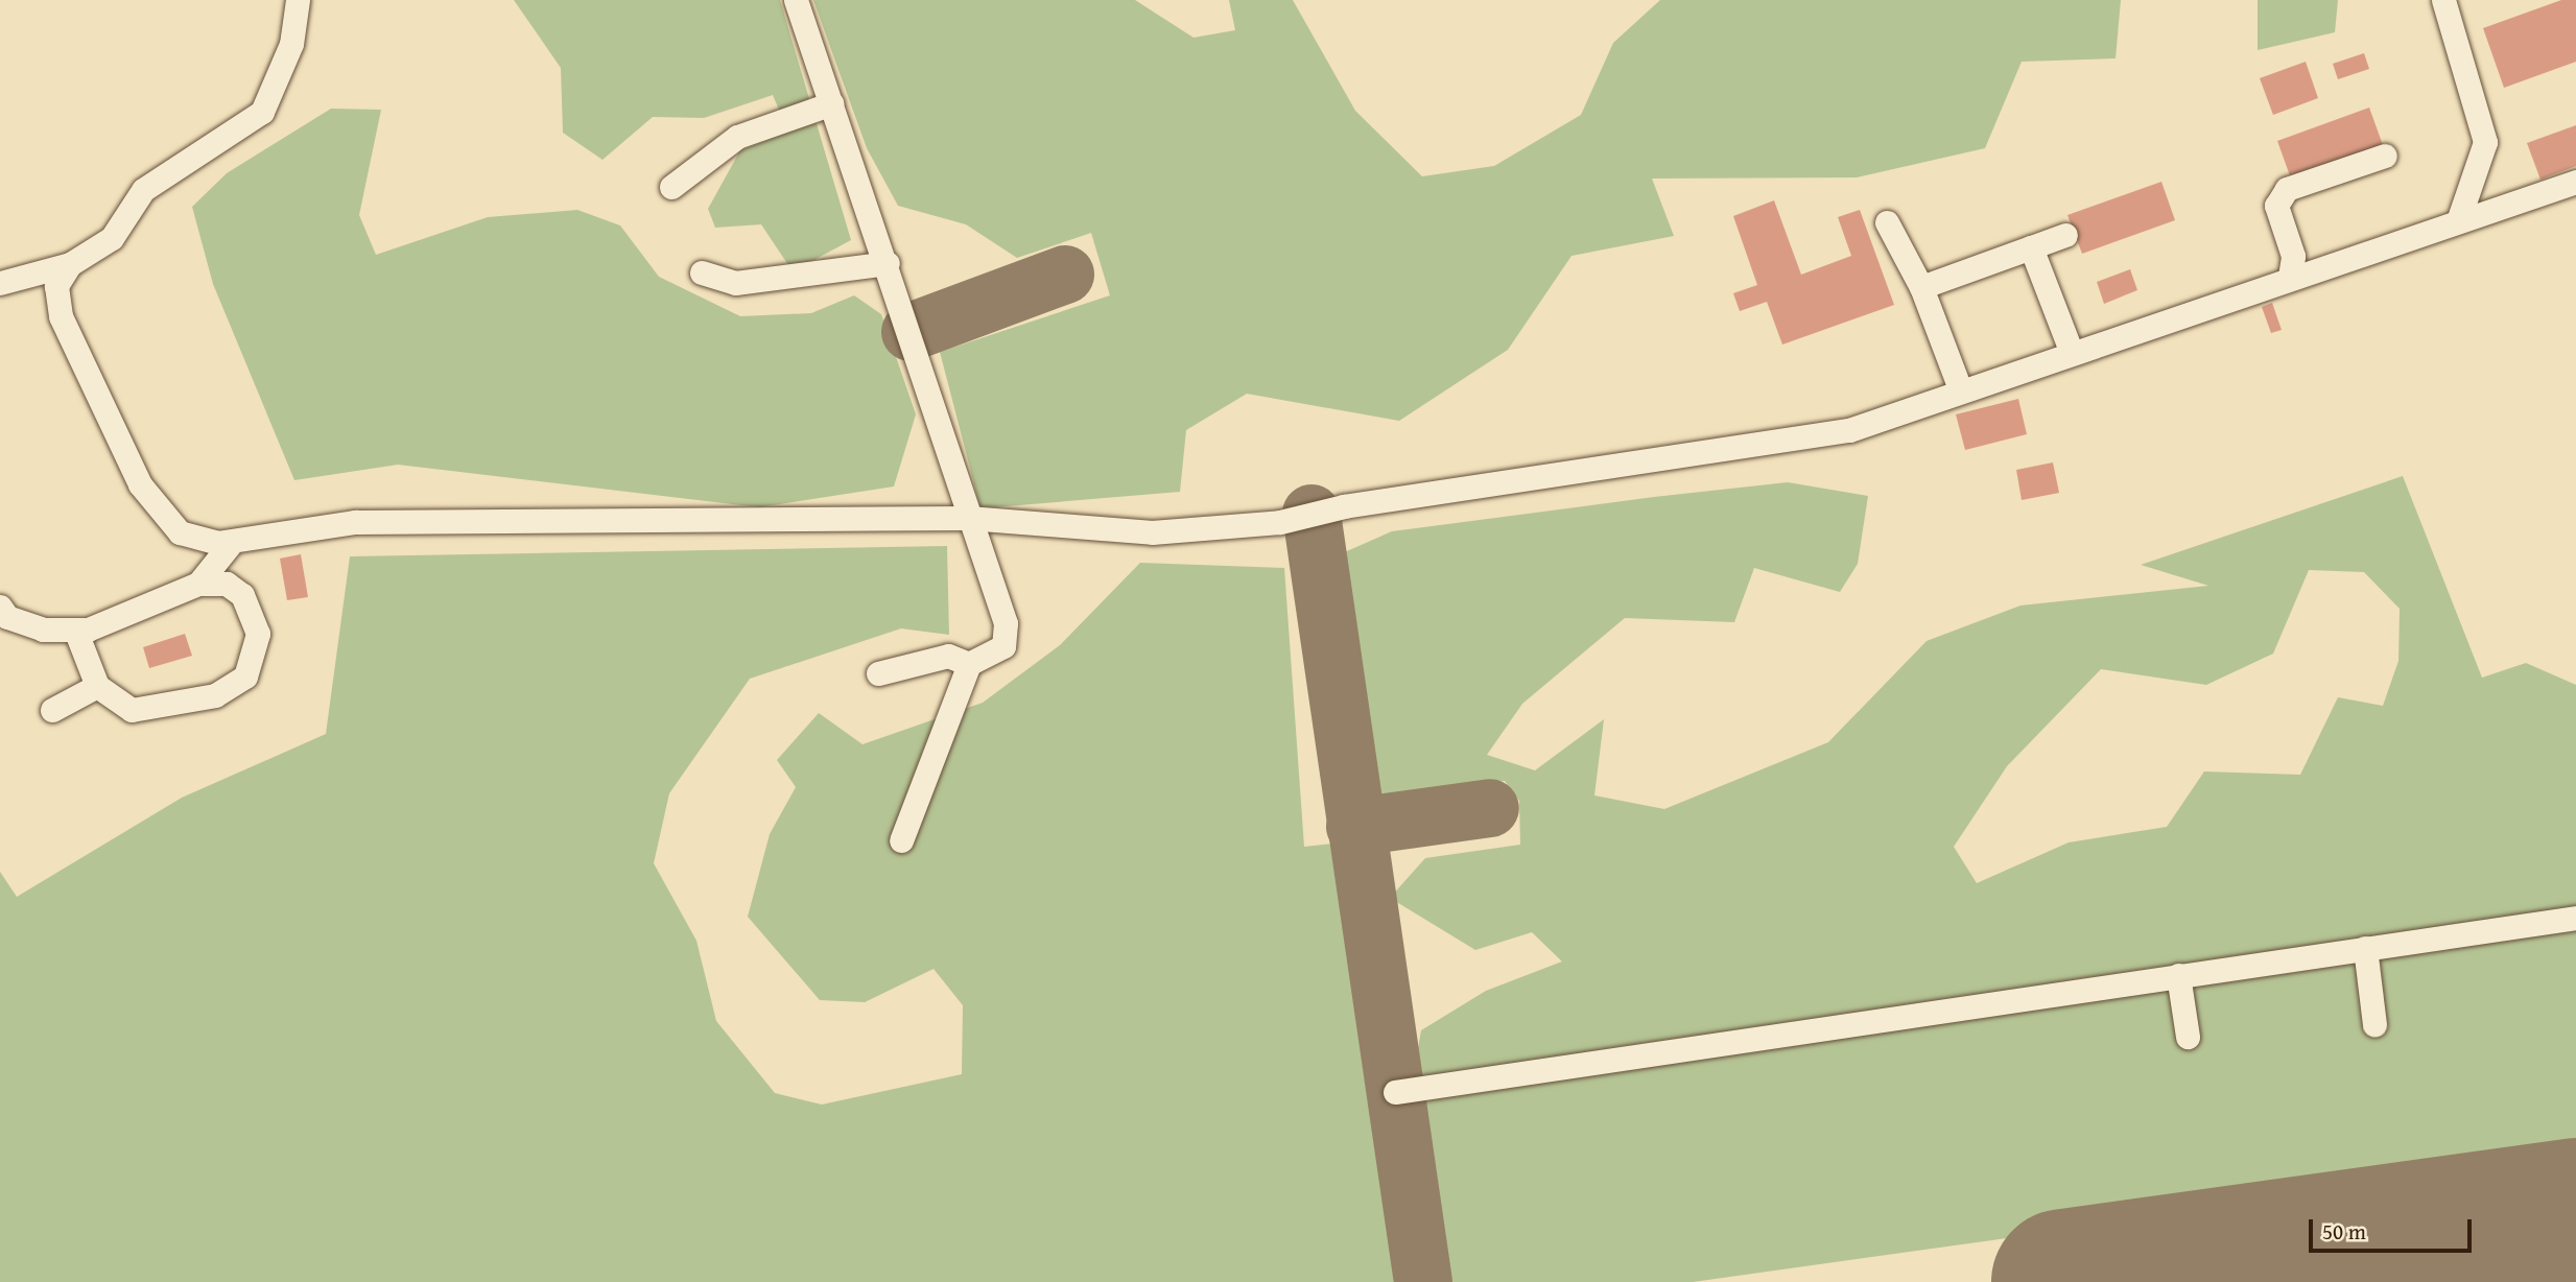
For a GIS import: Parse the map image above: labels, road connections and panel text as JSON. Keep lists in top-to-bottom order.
{
  "scale_bar": "50 m"
}
